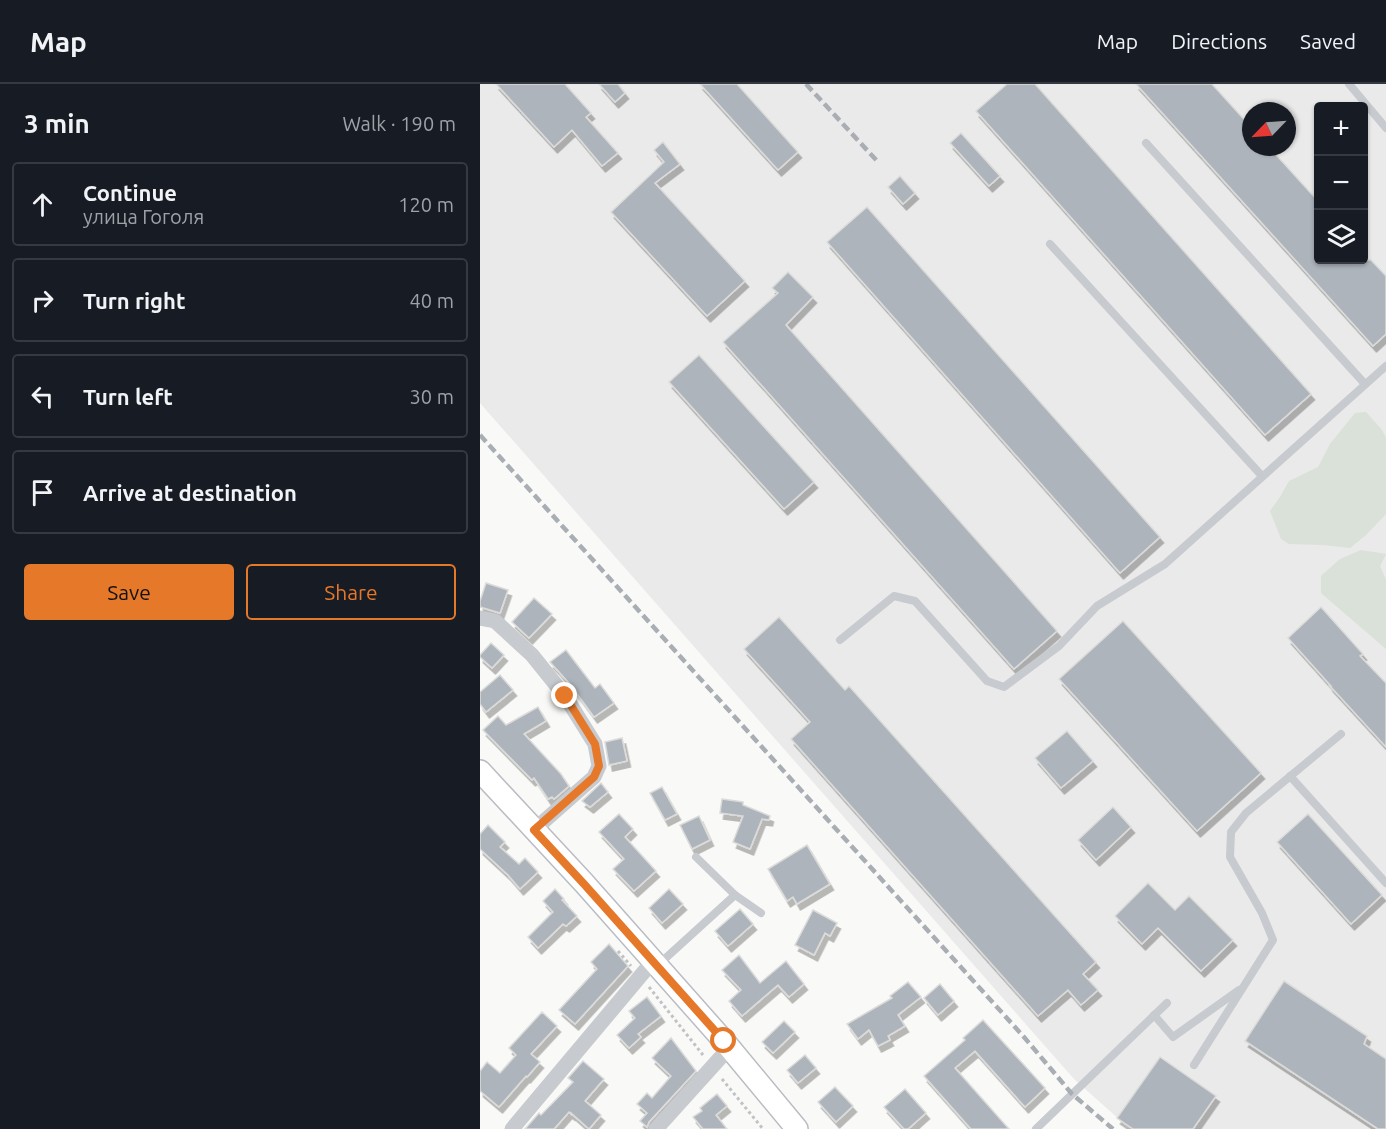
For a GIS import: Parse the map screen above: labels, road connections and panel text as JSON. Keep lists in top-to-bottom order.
{
  "north": "bottom left",
  "page": {
    "header": "Map",
    "nav": ["Map", "Directions", "Saved"],
    "heading": ["3 min", "Walk · 190 m"],
    "map_buttons": ["+", "−"],
    "list": [
      ["Continue", "улица Гоголя", "120 m"],
      ["Turn right", "40 m"],
      ["Turn left", "30 m"],
      "Arrive at destination"
    ],
    "buttons": ["Save", "Share"]
  }
}
